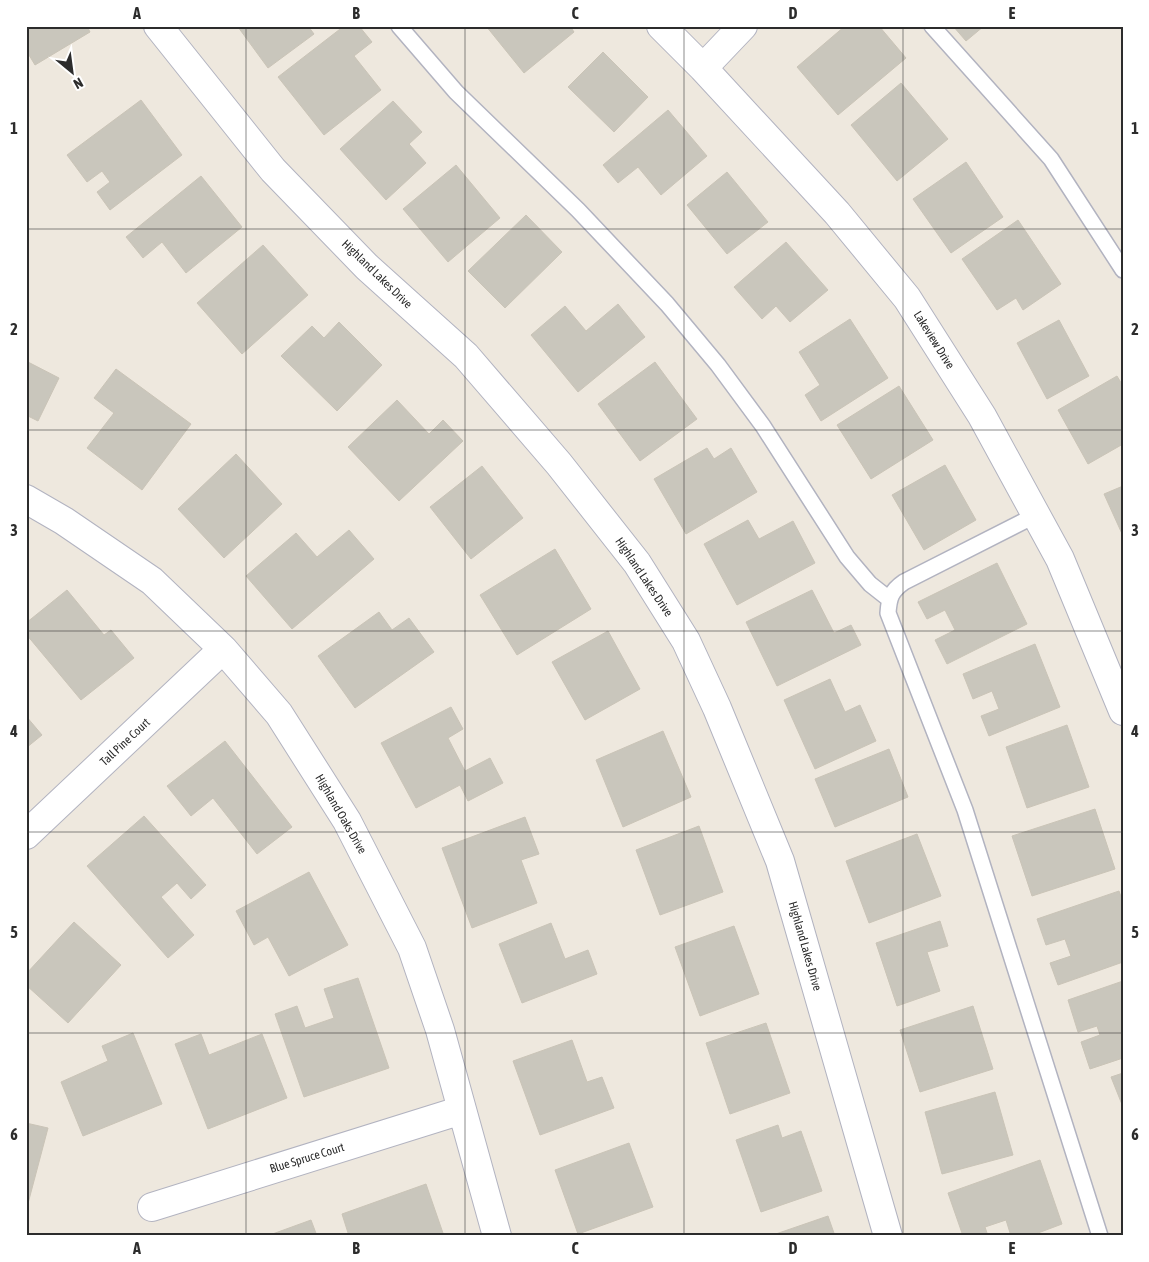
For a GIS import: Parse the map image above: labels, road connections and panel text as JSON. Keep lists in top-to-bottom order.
{
  "streets": {
    "street": [
      "Highland Lakes Drive",
      "Lakeview Drive",
      "Tall Pine Court",
      "Highland Oaks Drive",
      "Blue Spruce Court"
    ]
  },
  "crossings": [
    ["Tall Pine Court", "Highland Oaks Drive"],
    ["Highland Oaks Drive", "Blue Spruce Court"]
  ],
  "north": "bottom right",
  "grid": {
    "columns": [
      "A",
      "B",
      "C",
      "D",
      "E"
    ],
    "rows": [
      "1",
      "2",
      "3",
      "4",
      "5",
      "6"
    ]
  }
}
